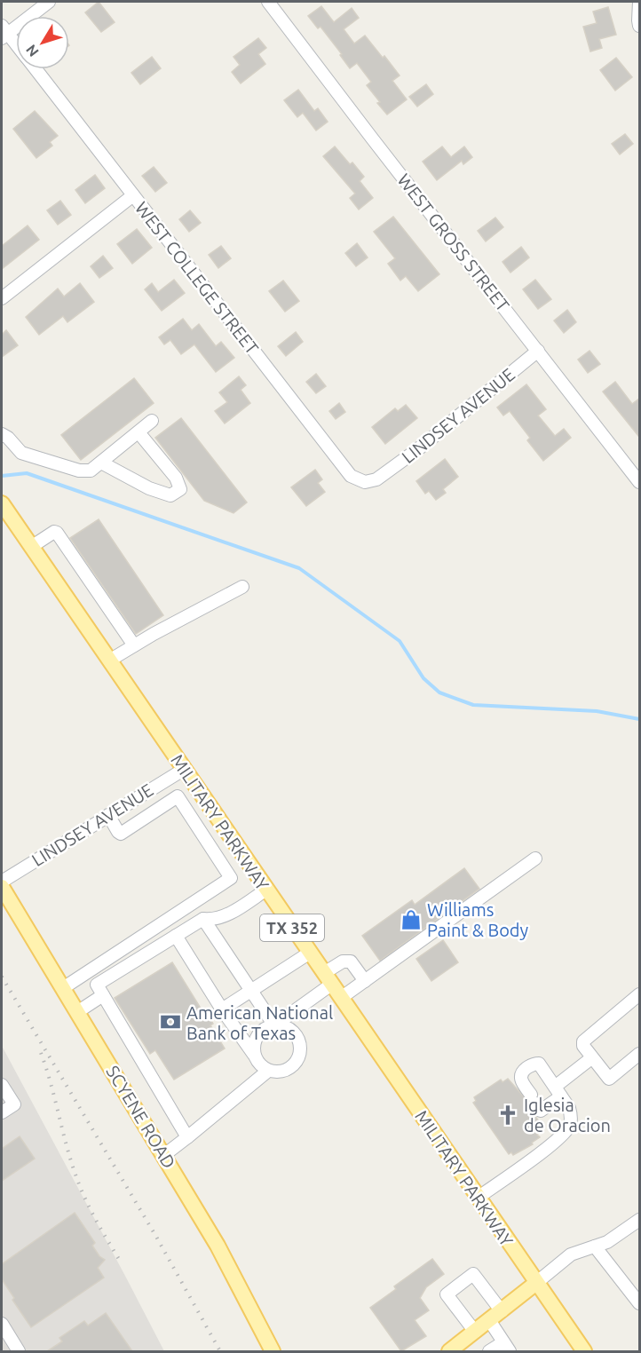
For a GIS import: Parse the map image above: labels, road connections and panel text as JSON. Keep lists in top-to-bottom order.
{
  "streets": {
    "main road": ["MILITARY PARKWAY", "TX 352", "SCYENE ROAD"],
    "street": ["WEST GROSS STREET", "WEST COLLEGE STREET", "LINDSEY AVENUE"]
  },
  "crossings": [
    ["WEST GROSS STREET", "LINDSEY AVENUE"],
    ["WEST COLLEGE STREET", "LINDSEY AVENUE"],
    ["LINDSEY AVENUE", "MILITARY PARKWAY"]
  ],
  "places": {
    "shop": ["Williams Paint & Body"],
    "bank": ["American National Bank of Texas"],
    "church": ["Iglesia de Oracion"]
  },
  "north": "bottom left"
}
